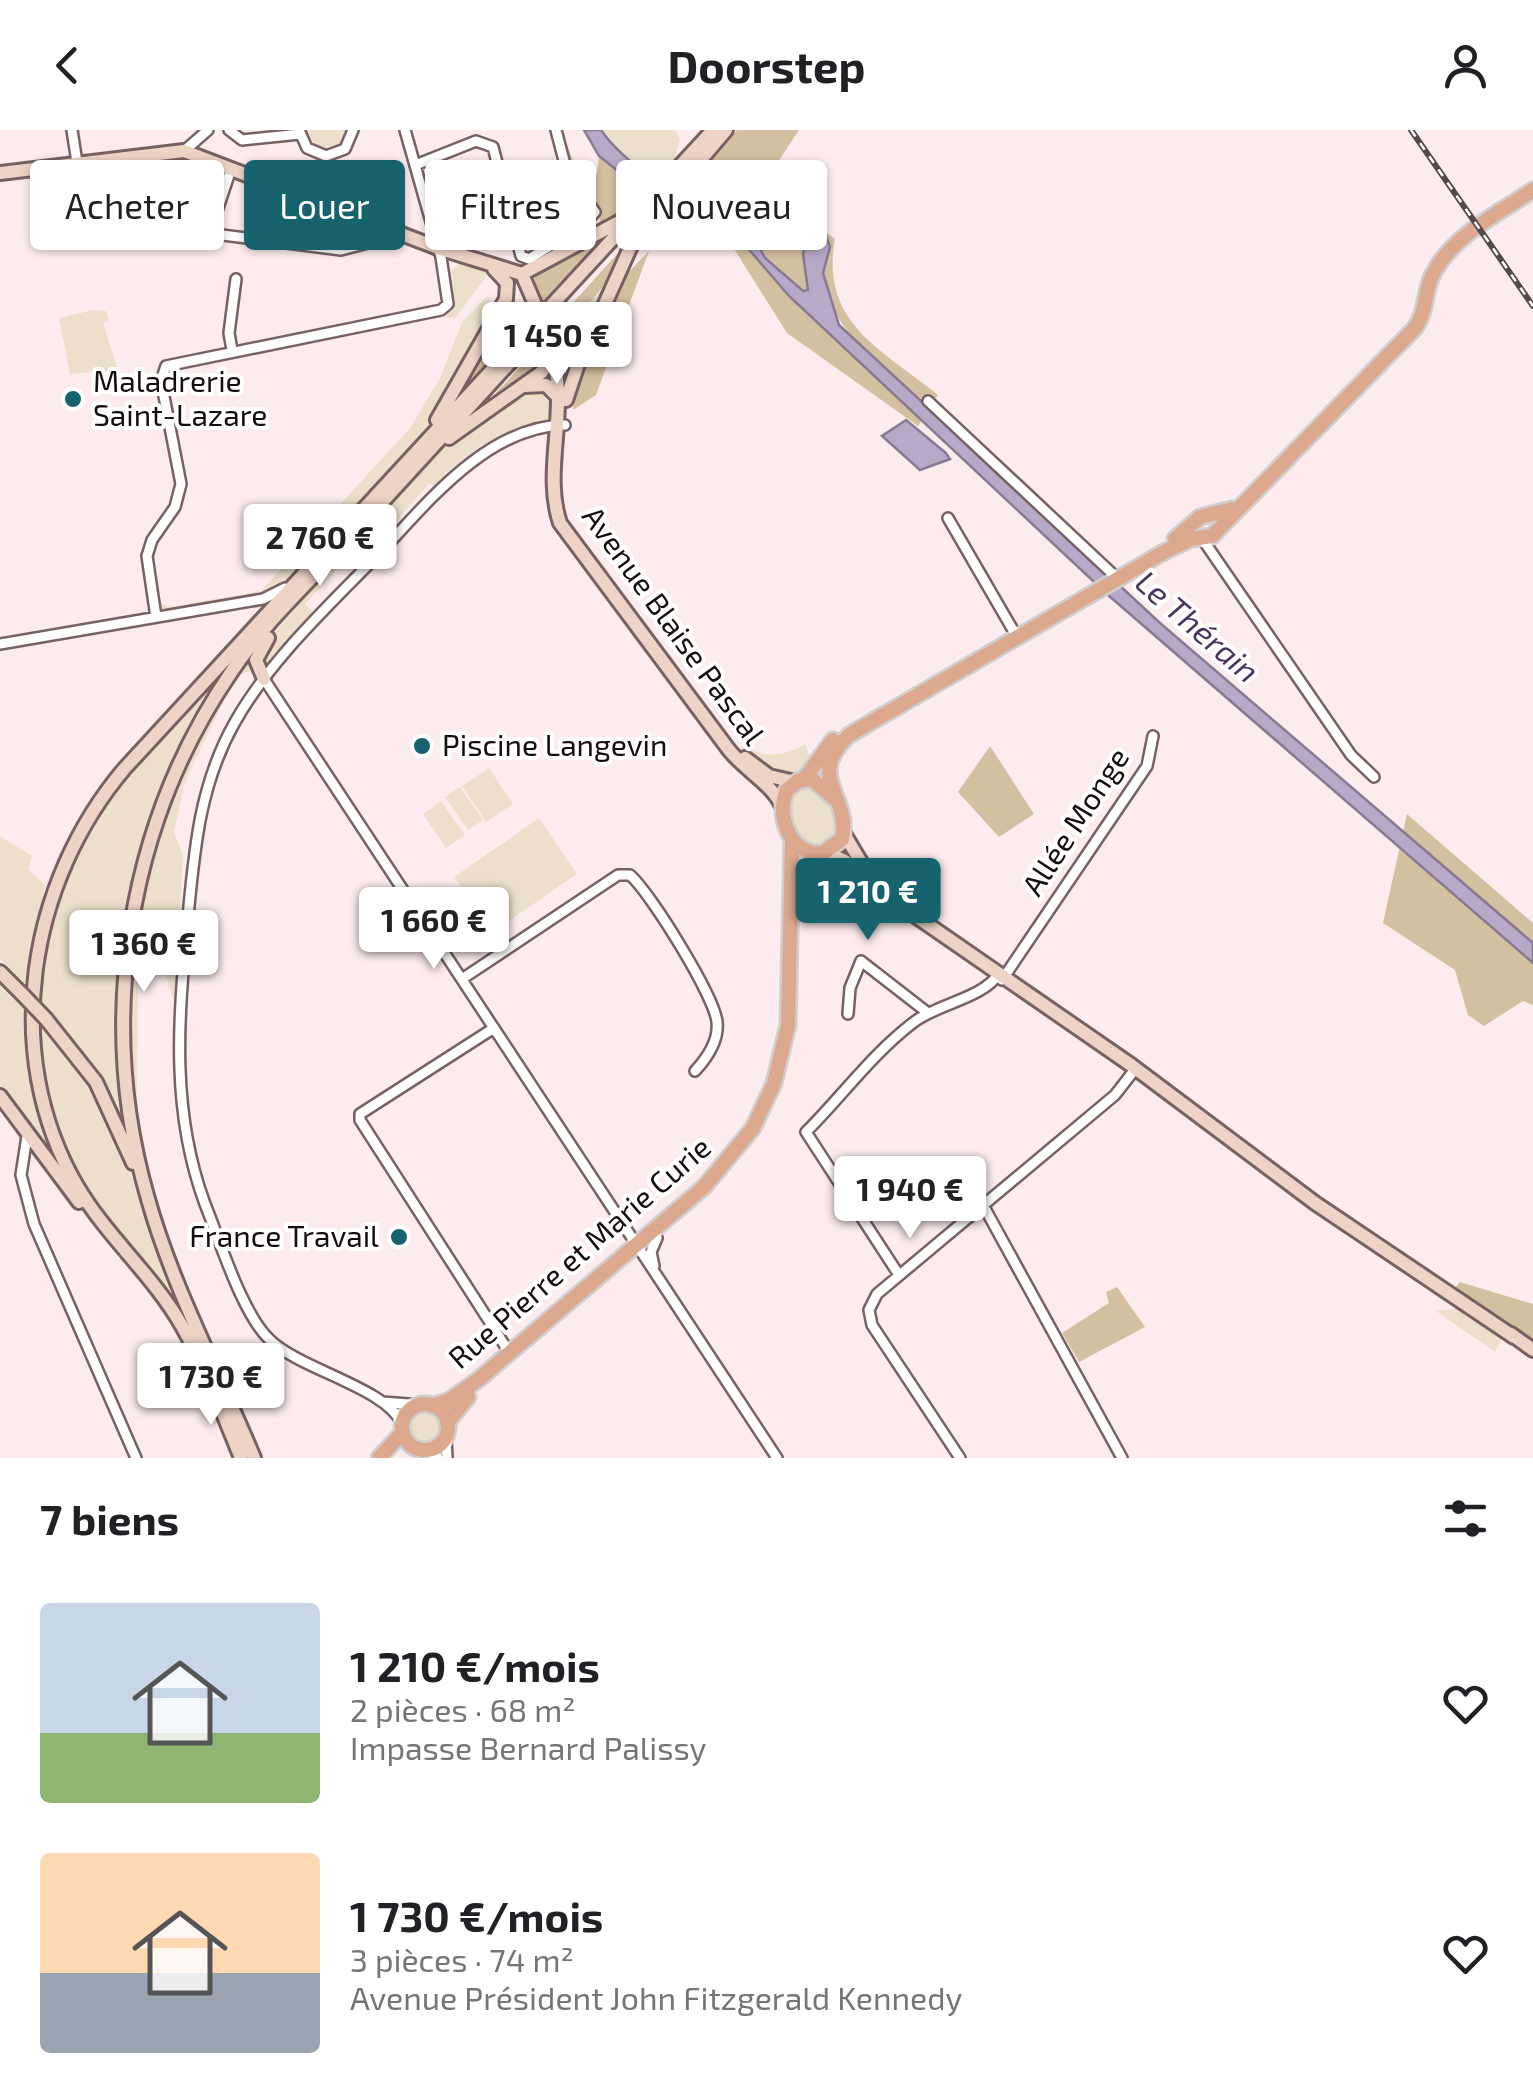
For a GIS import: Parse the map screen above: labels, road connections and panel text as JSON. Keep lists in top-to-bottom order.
{
  "streets": {
    "main road": ["Avenue Blaise Pascal", "Rue Pierre et Marie Curie"],
    "street": ["Allée Monge"]
  },
  "crossings": [
    ["Avenue Blaise Pascal", "Rue Pierre et Marie Curie"]
  ],
  "water": ["Le Thérain"],
  "places": ["Maladrerie Saint-Lazare", "Piscine Langevin", "France Travail"],
  "page": {
    "header": "Doorstep",
    "chip": [
      "Acheter",
      "Louer",
      "Filtres",
      "Nouveau"
    ],
    "price": [
      "1 450 €",
      "2 760 €",
      "1 210 €",
      "1 660 €",
      "1 360 €",
      "1 940 €",
      "1 730 €"
    ],
    "heading": "7 biens",
    "list": [
      {
        "name": "1 210 €/mois",
        "note": "2 pièces · 68 m² · Impasse Bernard Palissy"
      },
      {
        "name": "1 730 €/mois",
        "note": "3 pièces · 74 m² · Avenue Président John Fitzgerald Kennedy"
      }
    ]
  }
}
